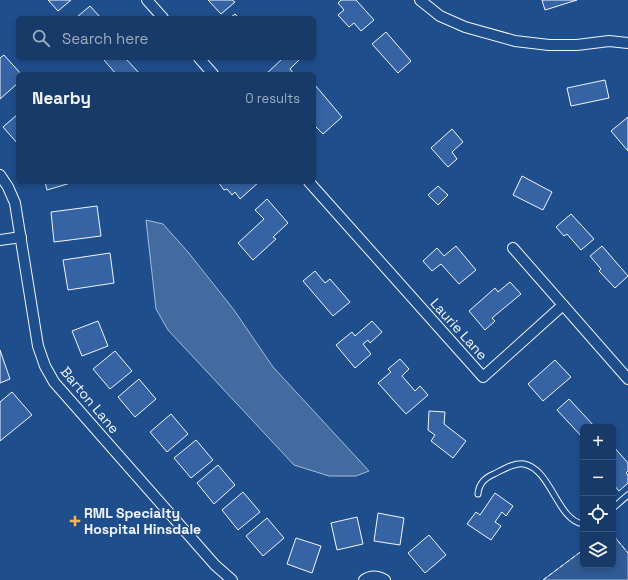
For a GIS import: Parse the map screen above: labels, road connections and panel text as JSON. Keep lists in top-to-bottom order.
{
  "streets": {
    "street": ["Laurie Lane", "Barton Lane"]
  },
  "places": {
    "health": ["RML Specialty Hospital Hinsdale"]
  },
  "page": {
    "search": "Search here",
    "heading": ["Nearby", "0 results"],
    "map_buttons": ["+", "−"]
  }
}
